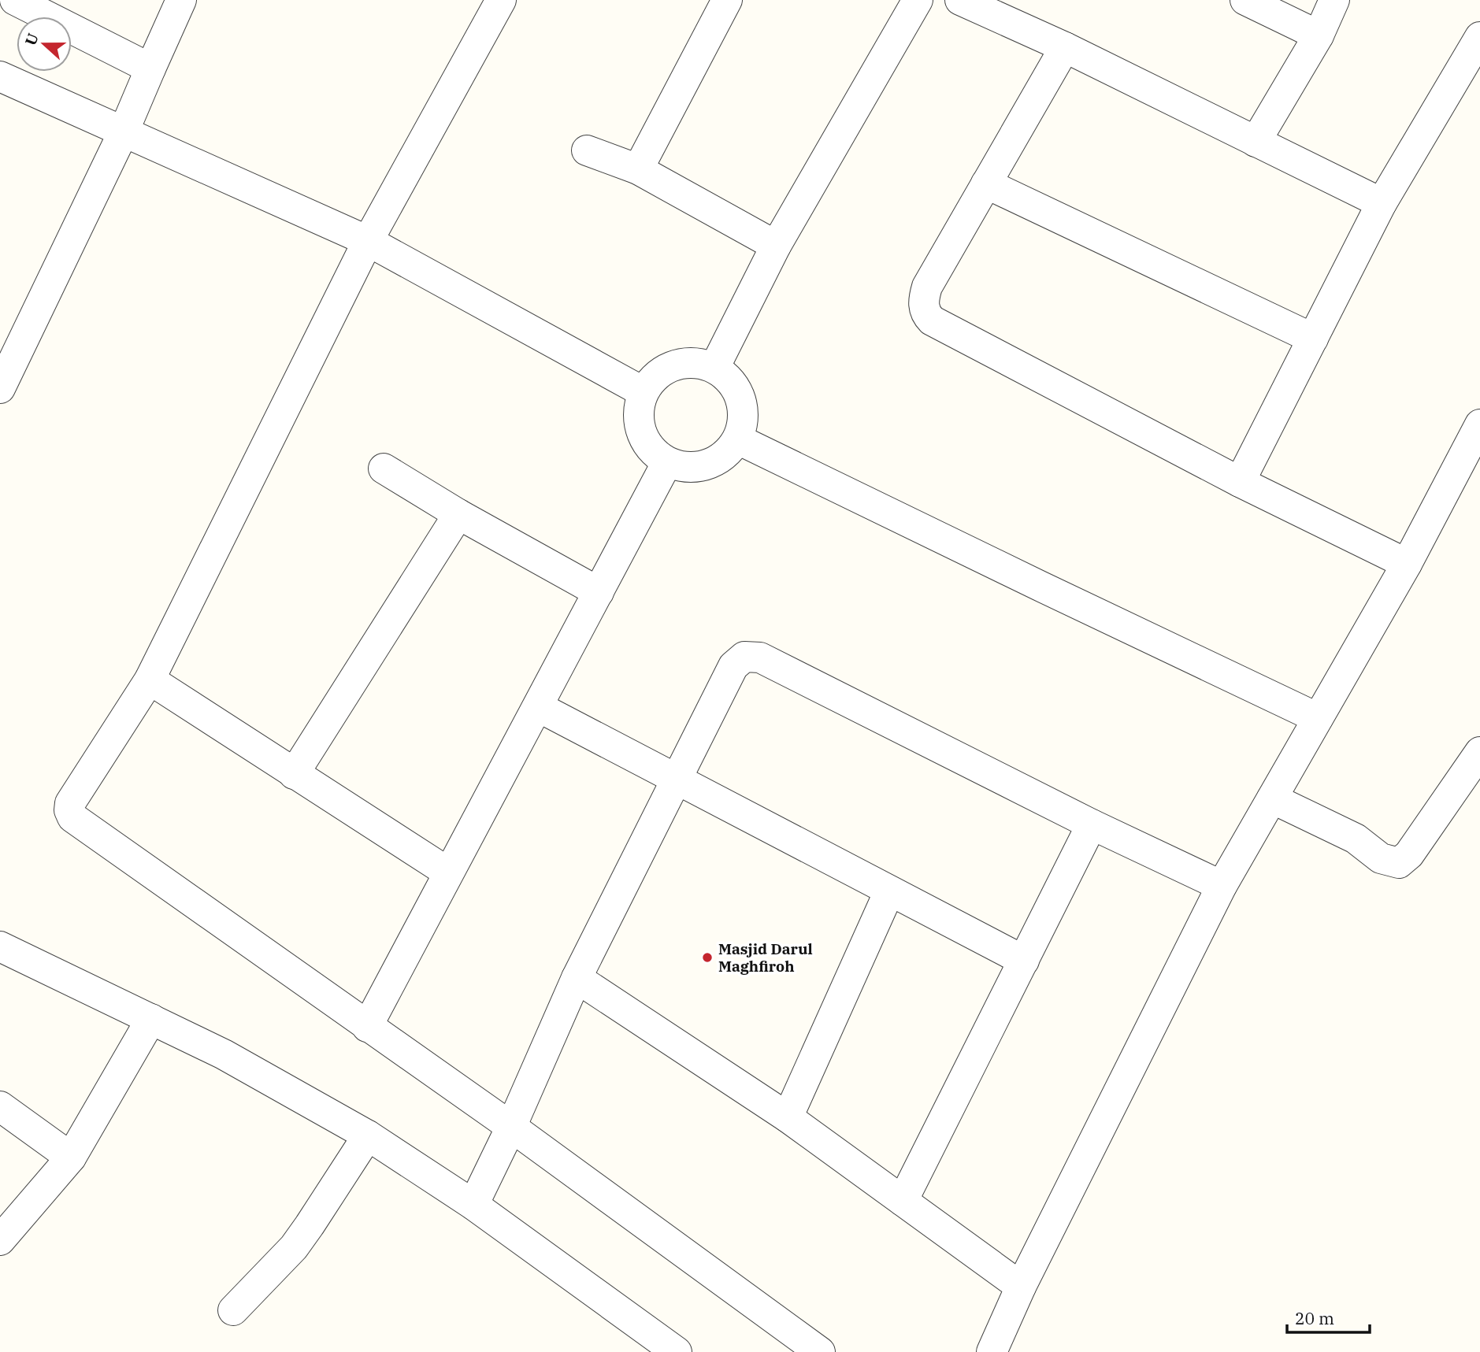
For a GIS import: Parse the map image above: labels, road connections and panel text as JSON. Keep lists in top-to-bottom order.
{
  "places": ["Masjid Darul Maghfiroh"],
  "scale_bar": "20 m",
  "north": "left"
}
